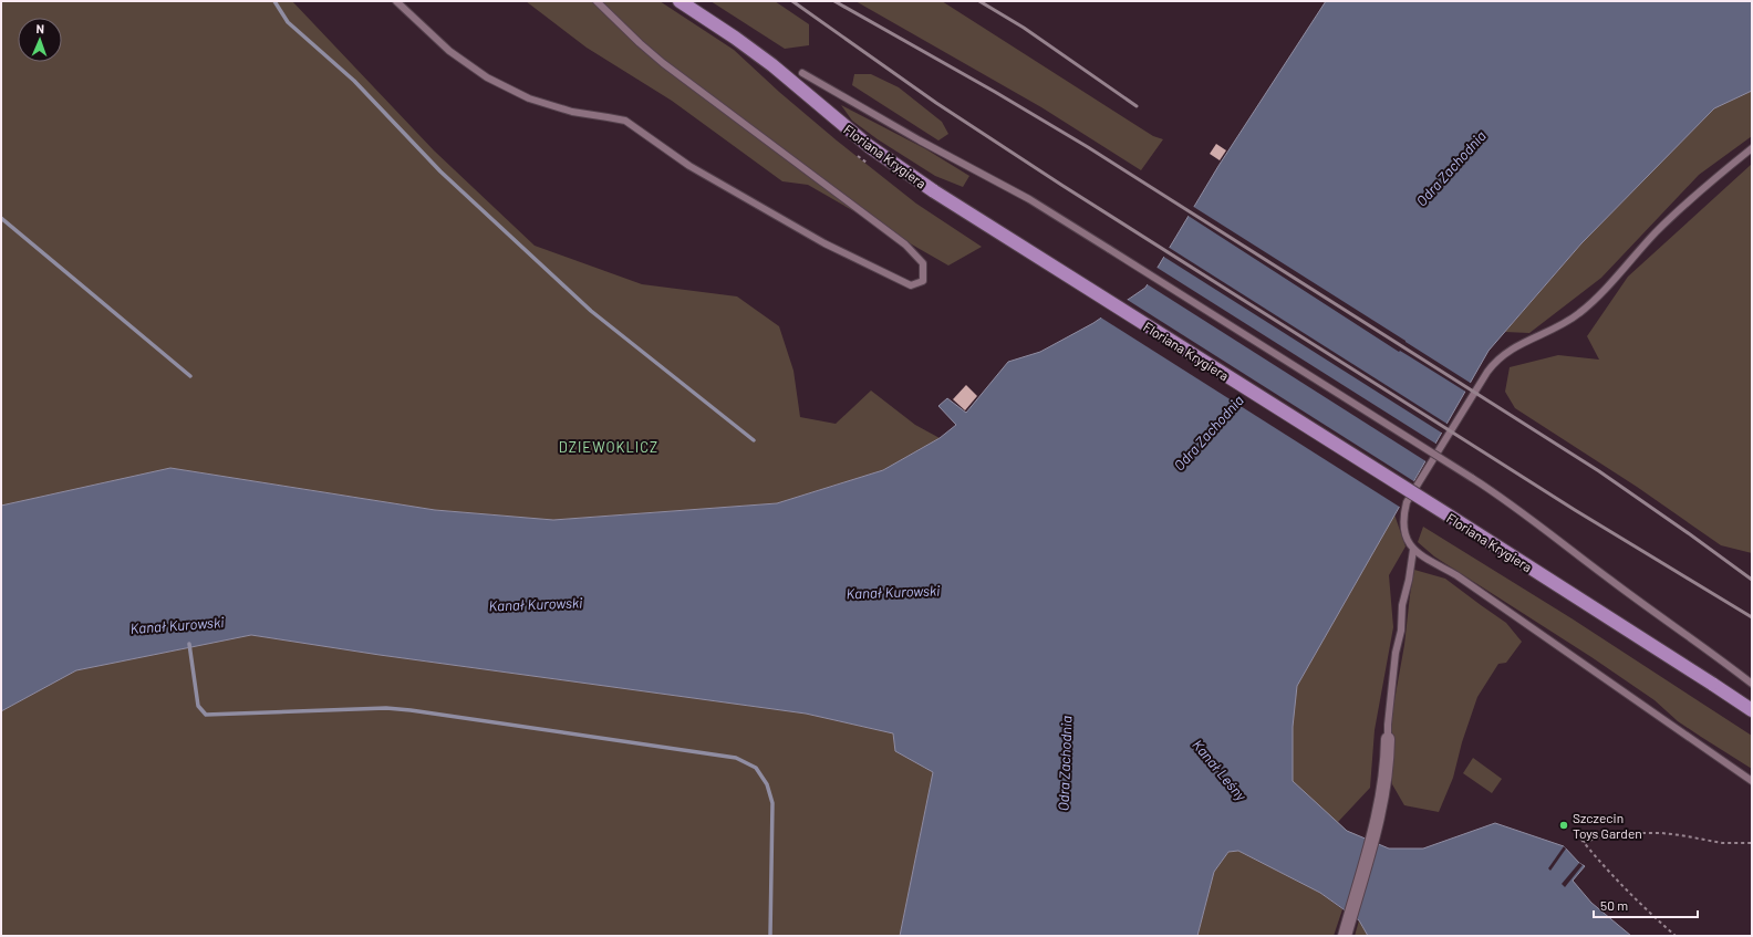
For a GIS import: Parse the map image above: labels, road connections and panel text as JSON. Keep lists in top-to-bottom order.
{
  "streets": {
    "main road": ["Floriana Krygiera"]
  },
  "districts": ["DZIEWOKLICZ"],
  "water": ["Odra Zachodnia", "Kanał Kurowski", "Kanał Leśny"],
  "places": ["Szczecin Toys Garden"],
  "scale_bar": "50 m",
  "north": "top"
}
